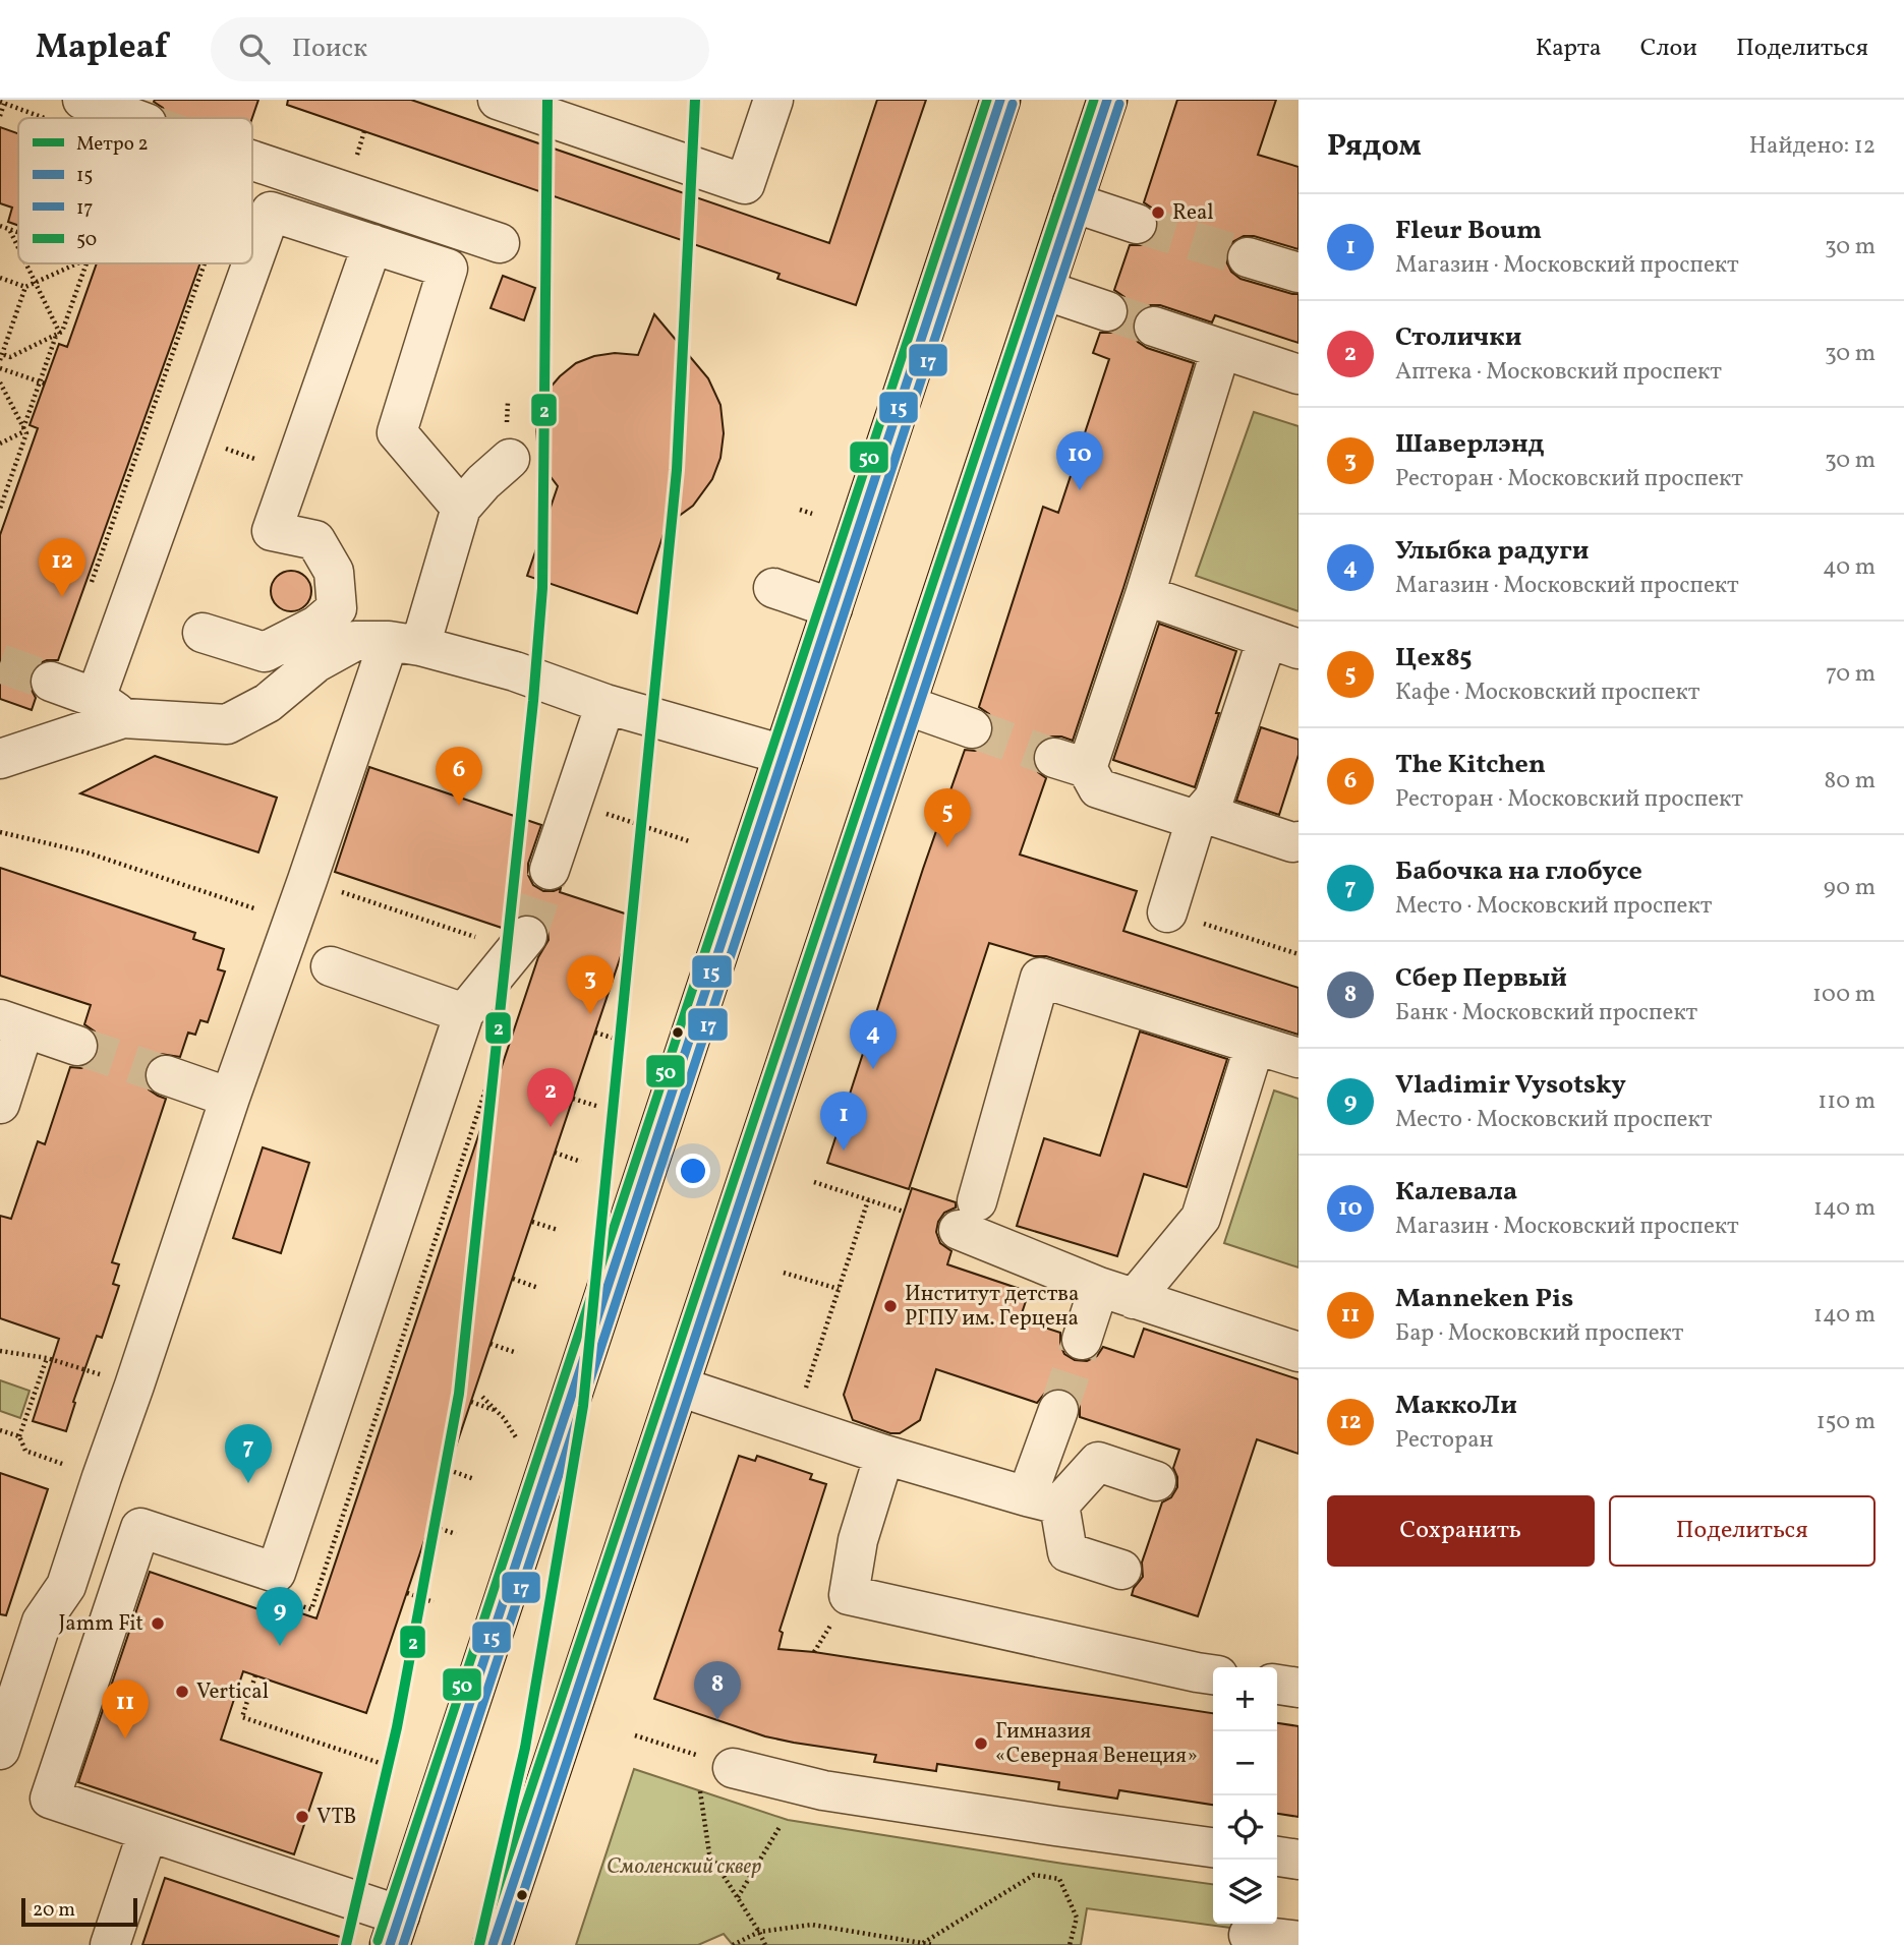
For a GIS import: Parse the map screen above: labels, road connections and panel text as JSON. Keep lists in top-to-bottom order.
{
  "parks": ["Смоленский сквер"],
  "places": [
    "Real",
    "Институт детства РГПУ им. Герцена",
    "Jamm Fit",
    "Vertical",
    "Гимназия «Северная Венеция»",
    "VTB"
  ],
  "lines": [
    "metro line 2",
    "transit line 15",
    "transit line 50",
    "transit line 17"
  ],
  "legend": [
    "Метро 2",
    "15",
    "17",
    "50"
  ],
  "scale_bar": "20 m",
  "page": {
    "header": "Mapleaf",
    "search": "Поиск",
    "nav": ["Карта", "Слои", "Поделиться"],
    "heading": ["Рядом", "Найдено: 12"],
    "list": [
      {
        "mark": "1",
        "name": "Fleur Boum",
        "note": "Магазин · Московский проспект",
        "value": "30 m"
      },
      {
        "mark": "2",
        "name": "Столички",
        "note": "Аптека · Московский проспект",
        "value": "30 m"
      },
      {
        "mark": "3",
        "name": "Шаверлэнд",
        "note": "Ресторан · Московский проспект",
        "value": "30 m"
      },
      {
        "mark": "4",
        "name": "Улыбка радуги",
        "note": "Магазин · Московский проспект",
        "value": "40 m"
      },
      {
        "mark": "5",
        "name": "Цех85",
        "note": "Кафе · Московский проспект",
        "value": "70 m"
      },
      {
        "mark": "6",
        "name": "The Kitchen",
        "note": "Ресторан · Московский проспект",
        "value": "80 m"
      },
      {
        "mark": "7",
        "name": "Бабочка на глобусе",
        "note": "Место · Московский проспект",
        "value": "90 m"
      },
      {
        "mark": "8",
        "name": "Сбер Первый",
        "note": "Банк · Московский проспект",
        "value": "100 m"
      },
      {
        "mark": "9",
        "name": "Vladimir Vysotsky",
        "note": "Место · Московский проспект",
        "value": "110 m"
      },
      {
        "mark": "10",
        "name": "Калевала",
        "note": "Магазин · Московский проспект",
        "value": "140 m"
      },
      {
        "mark": "11",
        "name": "Manneken Pis",
        "note": "Бар · Московский проспект",
        "value": "140 m"
      },
      {
        "mark": "12",
        "name": "МаккоЛи",
        "note": "Ресторан",
        "value": "150 m"
      }
    ],
    "pins": [
      "10",
      "12",
      "6",
      "5",
      "3",
      "4",
      "2",
      "1",
      "7",
      "9",
      "8",
      "11"
    ],
    "buttons": ["Сохранить", "Поделиться"],
    "map_buttons": ["+", "−"],
    "scale": "20 m"
  }
}
